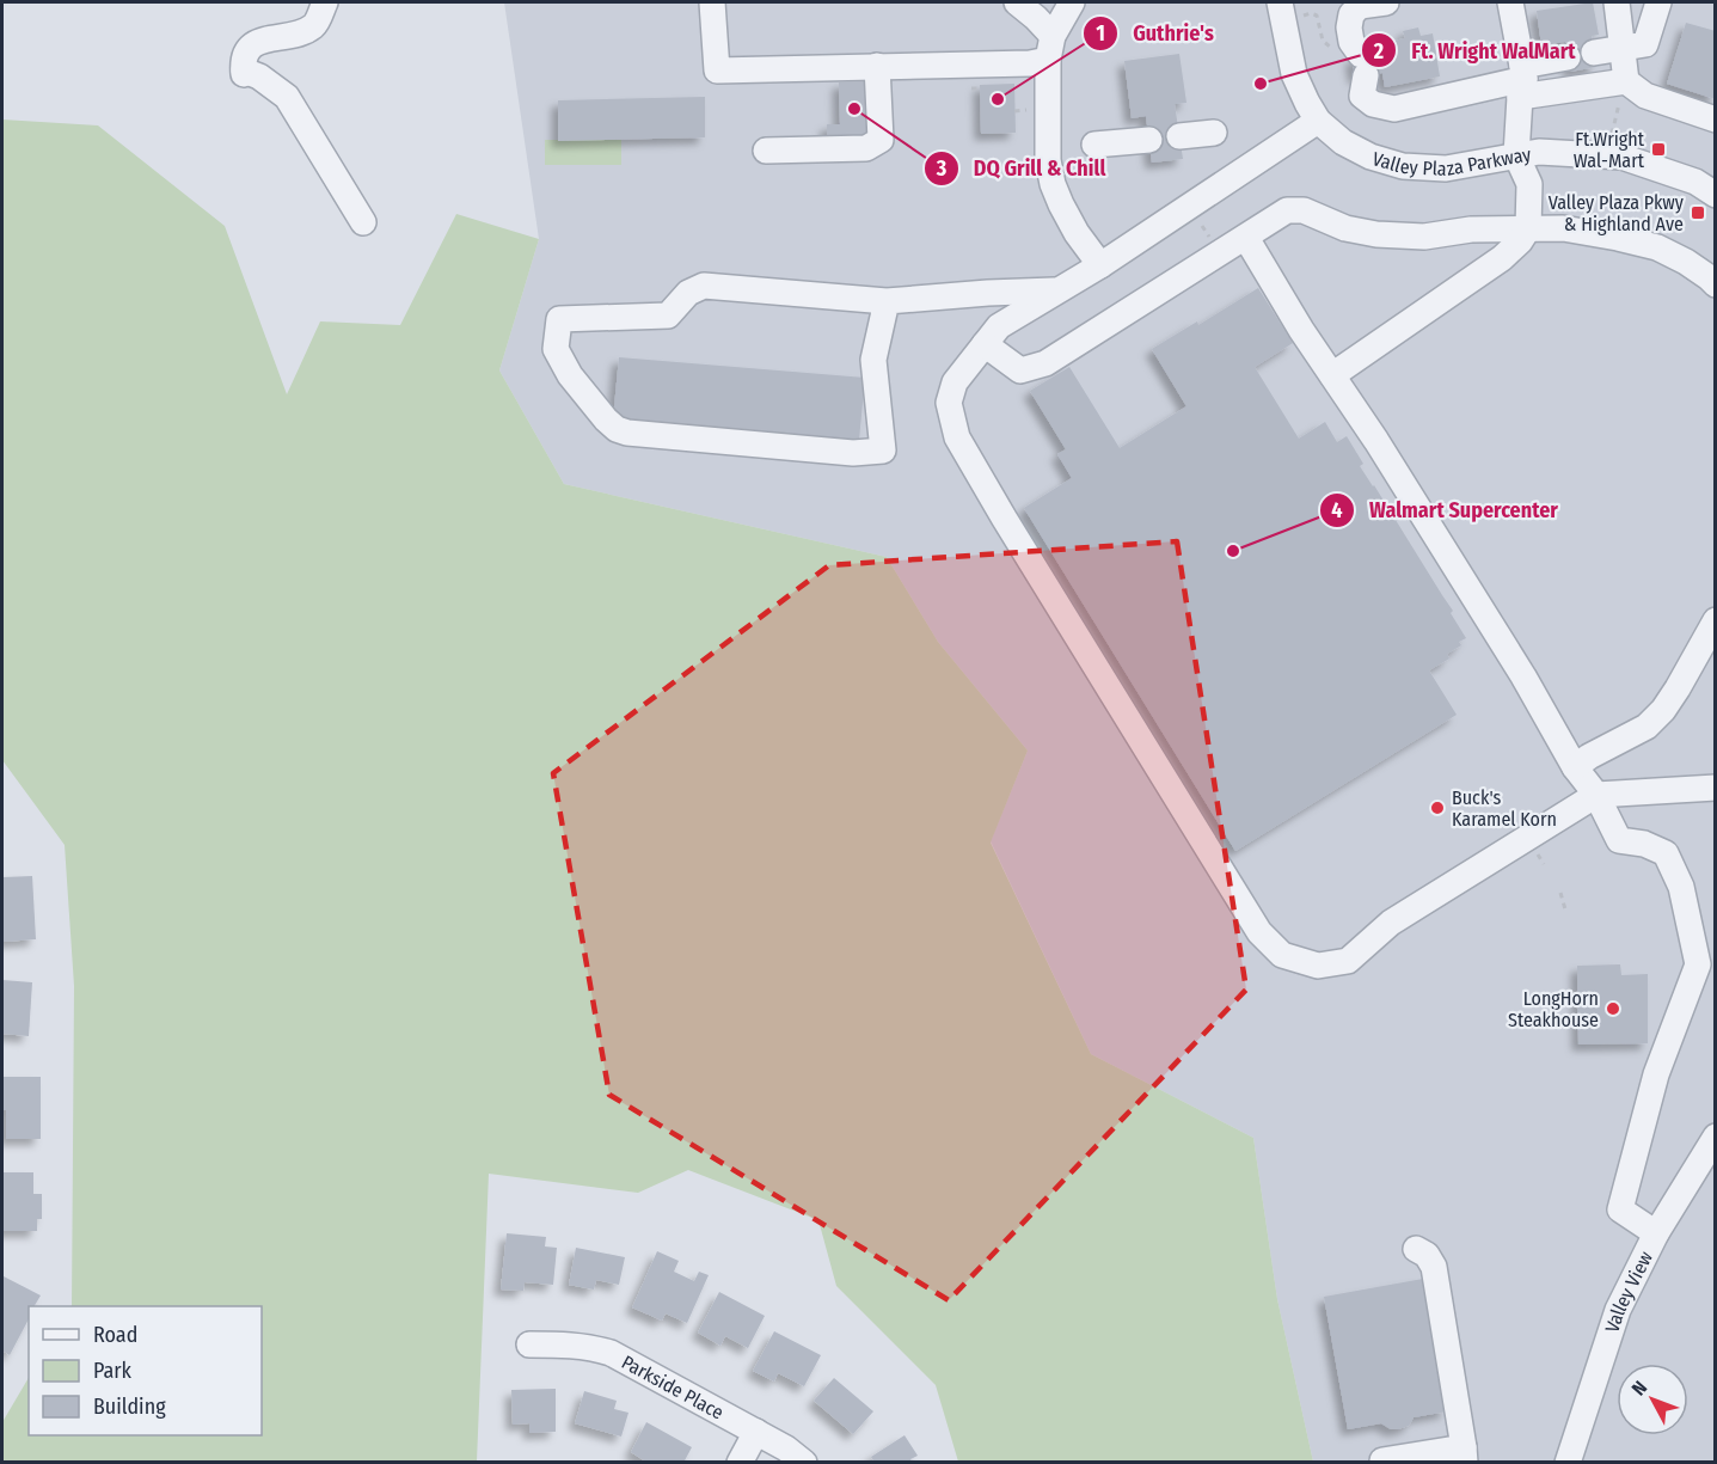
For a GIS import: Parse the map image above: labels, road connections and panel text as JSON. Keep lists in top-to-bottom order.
{
  "streets": {
    "street": ["Valley Plaza Parkway", "Valley View", "Parkside Place"]
  },
  "places": {
    "other": [
      "Ft. Wright WalMart",
      "Guthrie's",
      "DQ Grill & Chill",
      "Walmart Supercenter",
      "Buck's Karamel Korn",
      "LongHorn Steakhouse"
    ],
    "transit": ["Ft.Wright Wal-Mart", "Valley Plaza Pkwy & Highland Ave"]
  },
  "legend": ["Road", "Park", "Building"],
  "north": "top left"
}
